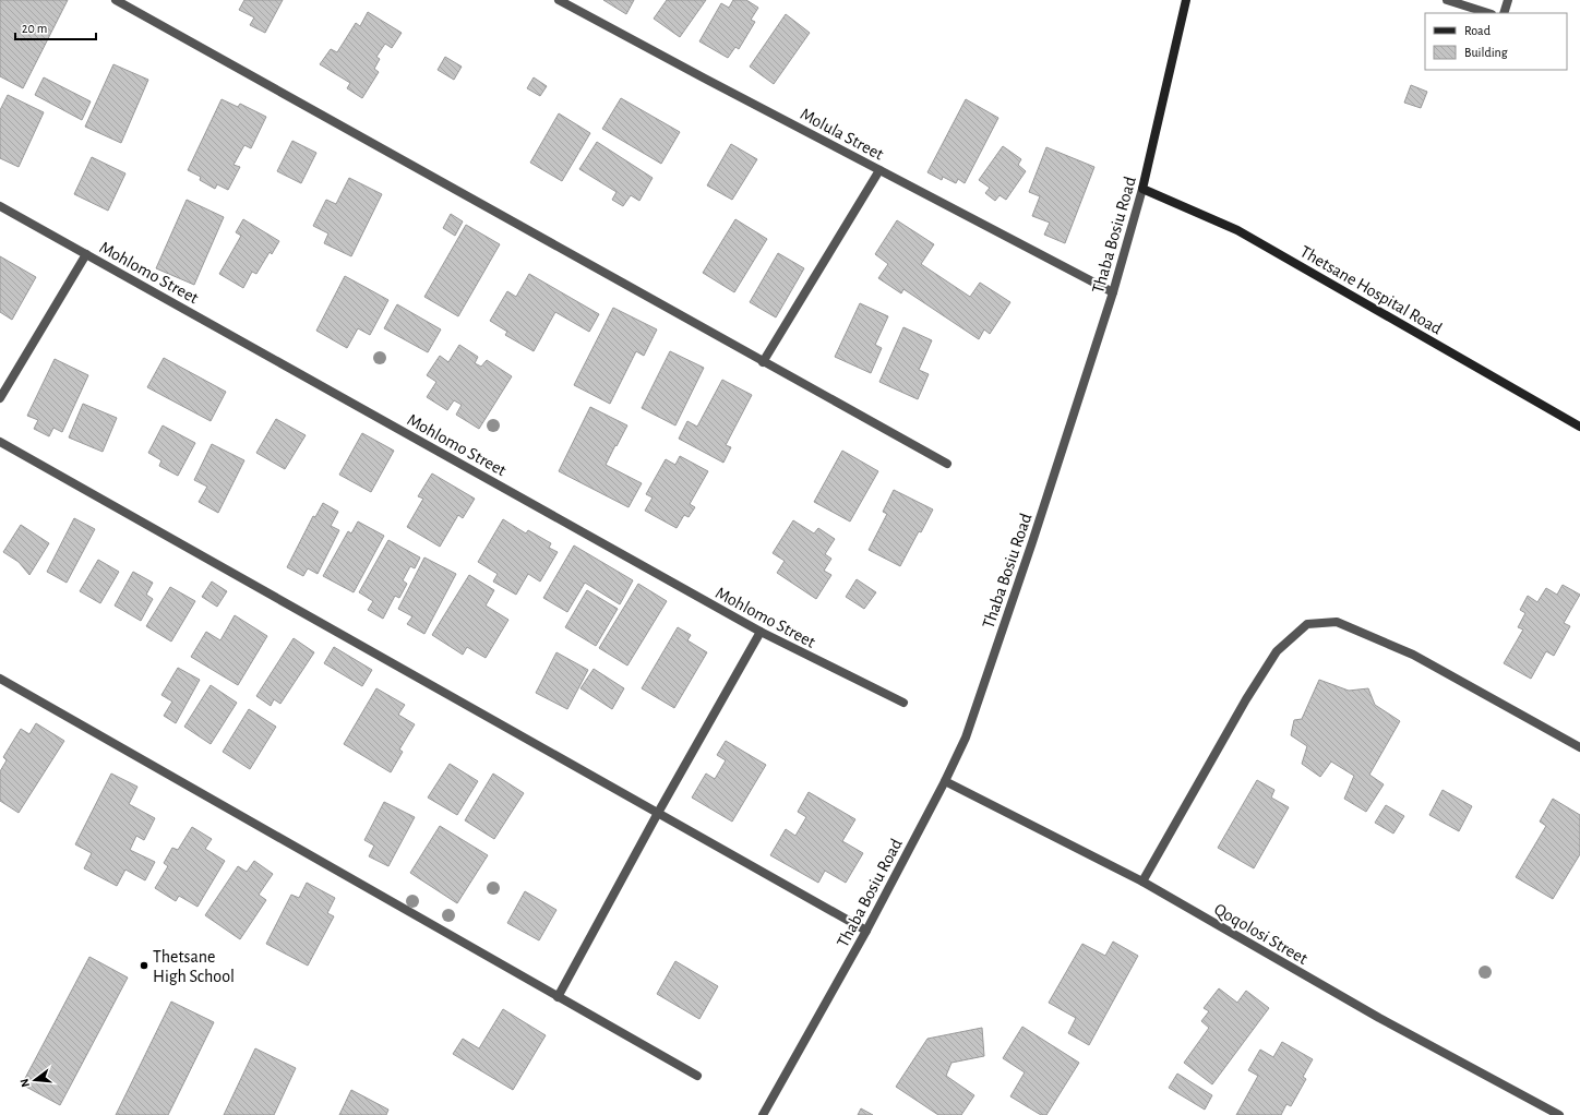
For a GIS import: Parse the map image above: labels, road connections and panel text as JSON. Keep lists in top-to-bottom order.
{
  "streets": {
    "main road": ["Thaba Bosiu Road", "Thetsane Hospital Road"],
    "street": ["Molula Street", "Mohlomo Street", "Qoqolosi Street"]
  },
  "crossings": [
    ["Molula Street", "Thaba Bosiu Road"],
    ["Thaba Bosiu Road", "Thetsane Hospital Road"],
    ["Thaba Bosiu Road", "Qoqolosi Street"]
  ],
  "places": ["Thetsane High School"],
  "legend": ["Road", "Building"],
  "scale_bar": "20 m",
  "north": "left"
}
